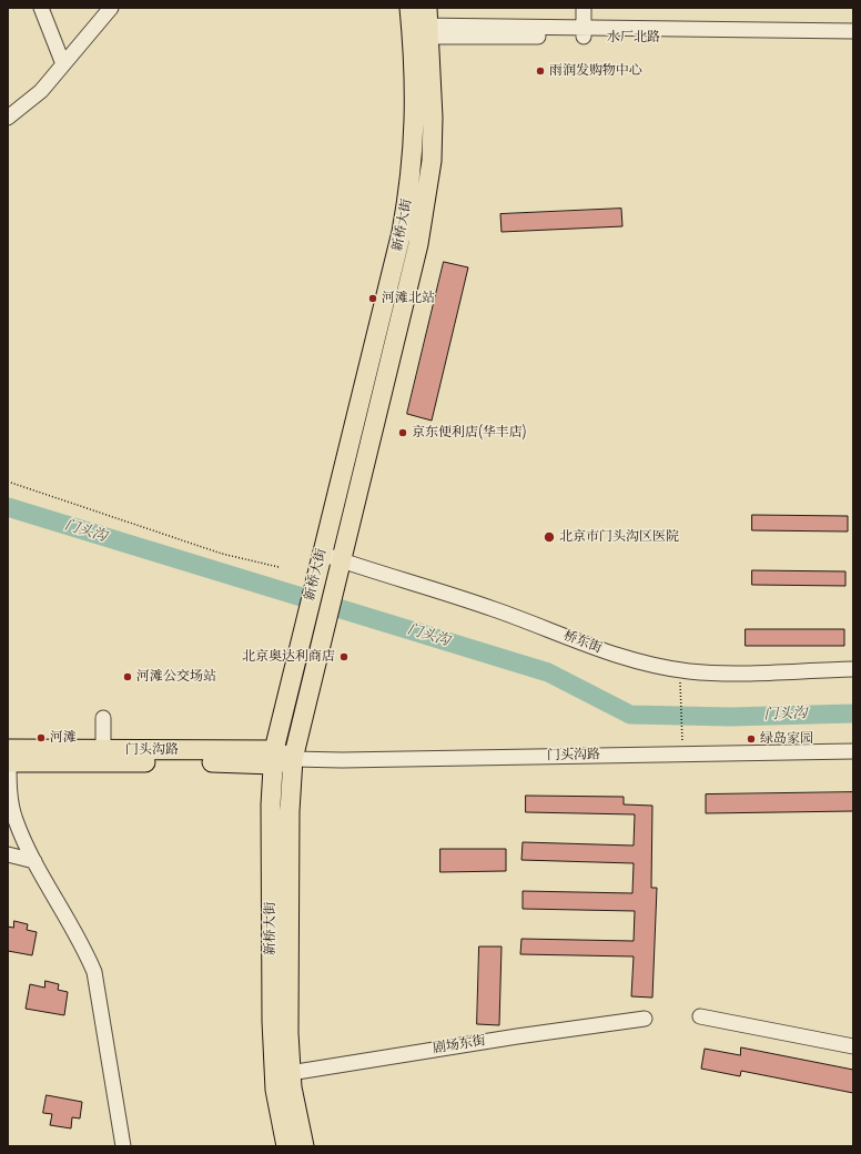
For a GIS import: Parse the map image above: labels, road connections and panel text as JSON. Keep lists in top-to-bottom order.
{
  "streets": {
    "main road": ["新桥大街", "门头沟路"],
    "street": ["水厂北路", "桥东街", "剧场东街"]
  },
  "crossings": [
    ["水厂北路", "新桥大街"],
    ["新桥大街", "桥东街"],
    ["新桥大街", "门头沟路"],
    ["新桥大街", "剧场东街"]
  ],
  "water": ["门头沟"],
  "places": [
    "雨润发购物中心",
    "河滩北站",
    "京东便利店(华丰店)",
    "北京市门头沟区医院",
    "北京奥达利商店",
    "河滩公交场站",
    "河滩",
    "绿岛家园"
  ]
}
